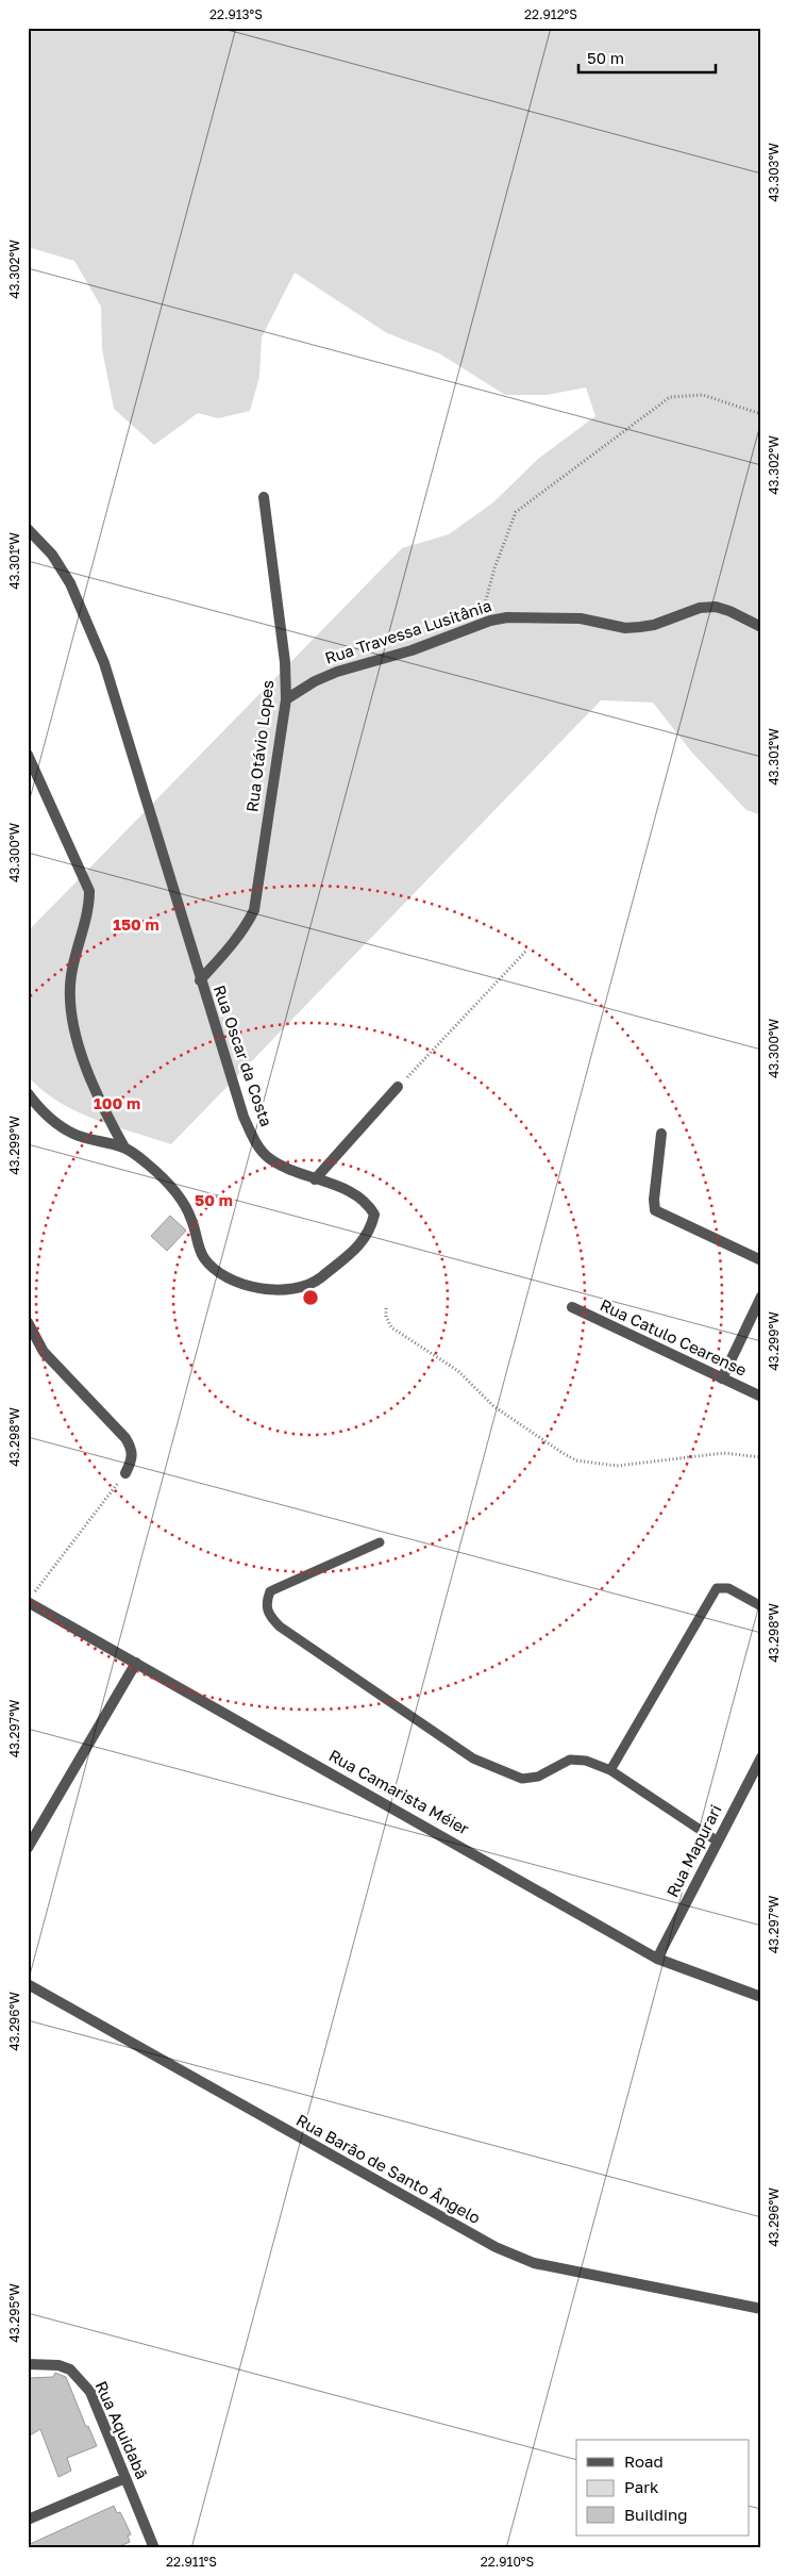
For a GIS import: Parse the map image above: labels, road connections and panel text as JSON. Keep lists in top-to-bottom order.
{
  "streets": {
    "street": [
      "Rua Travessa Lusitânia",
      "Rua Otávio Lopes",
      "Rua Oscar da Costa",
      "Rua Catulo Cearense",
      "Rua Camarista Méier",
      "Rua Mapurari",
      "Rua Barão de Santo Ângelo",
      "Rua Aquidabã"
    ]
  },
  "crossings": [
    ["Rua Travessa Lusitânia", "Rua Otávio Lopes"],
    ["Rua Otávio Lopes", "Rua Oscar da Costa"],
    ["Rua Camarista Méier", "Rua Mapurari"]
  ],
  "legend": ["Road", "Park", "Building"],
  "scale_bar": "50 m",
  "coordinates": [
    "22.913°S",
    "22.912°S",
    "43.303°W",
    "43.302°W",
    "43.301°W",
    "43.300°W",
    "43.299°W",
    "43.298°W",
    "43.297°W",
    "43.296°W",
    "43.295°W",
    "22.911°S",
    "22.910°S"
  ],
  "rings": ["150 m", "100 m", "50 m"]
}
